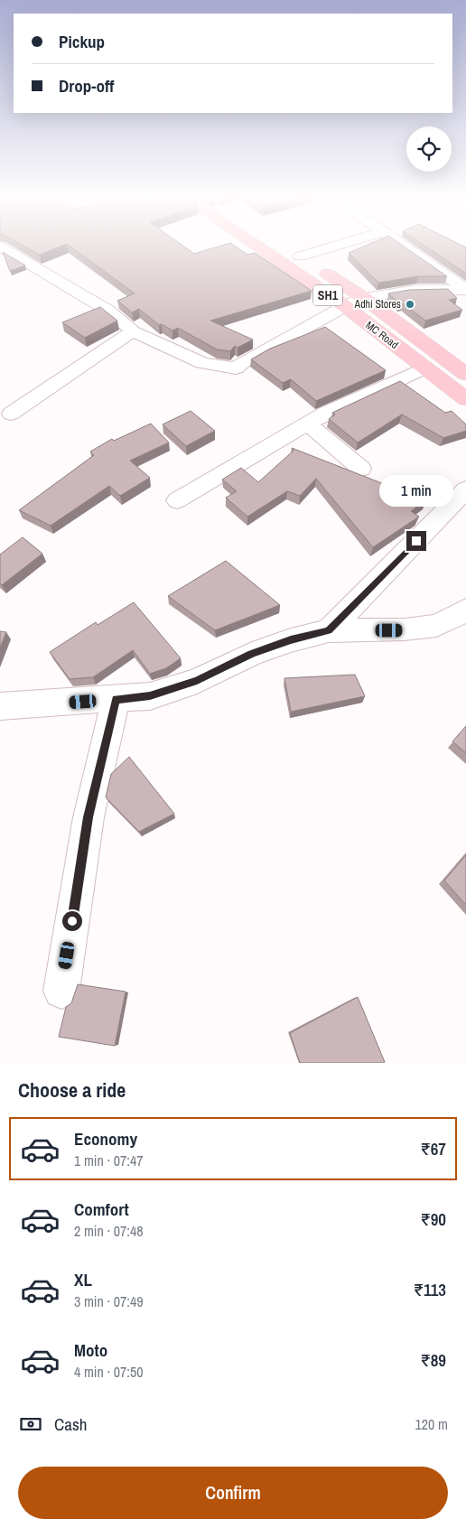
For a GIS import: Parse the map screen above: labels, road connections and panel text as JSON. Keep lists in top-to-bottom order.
{
  "streets": {
    "main road": ["SH1", "MC Road"]
  },
  "places": ["Adhi Stores"],
  "page": {
    "banner": ["Pickup", "Drop-off"],
    "bubble": "1 min",
    "heading": "Choose a ride",
    "list": [
      {
        "name": "Economy",
        "note": "1 min · 07:47",
        "value": "₹67"
      },
      {
        "name": "Comfort",
        "note": "2 min · 07:48",
        "value": "₹90"
      },
      {
        "name": "XL",
        "note": "3 min · 07:49",
        "value": "₹113"
      },
      {
        "name": "Moto",
        "note": "4 min · 07:50",
        "value": "₹89"
      }
    ],
    "pay": ["Cash", "120 m"],
    "buttons": "Confirm"
  }
}
